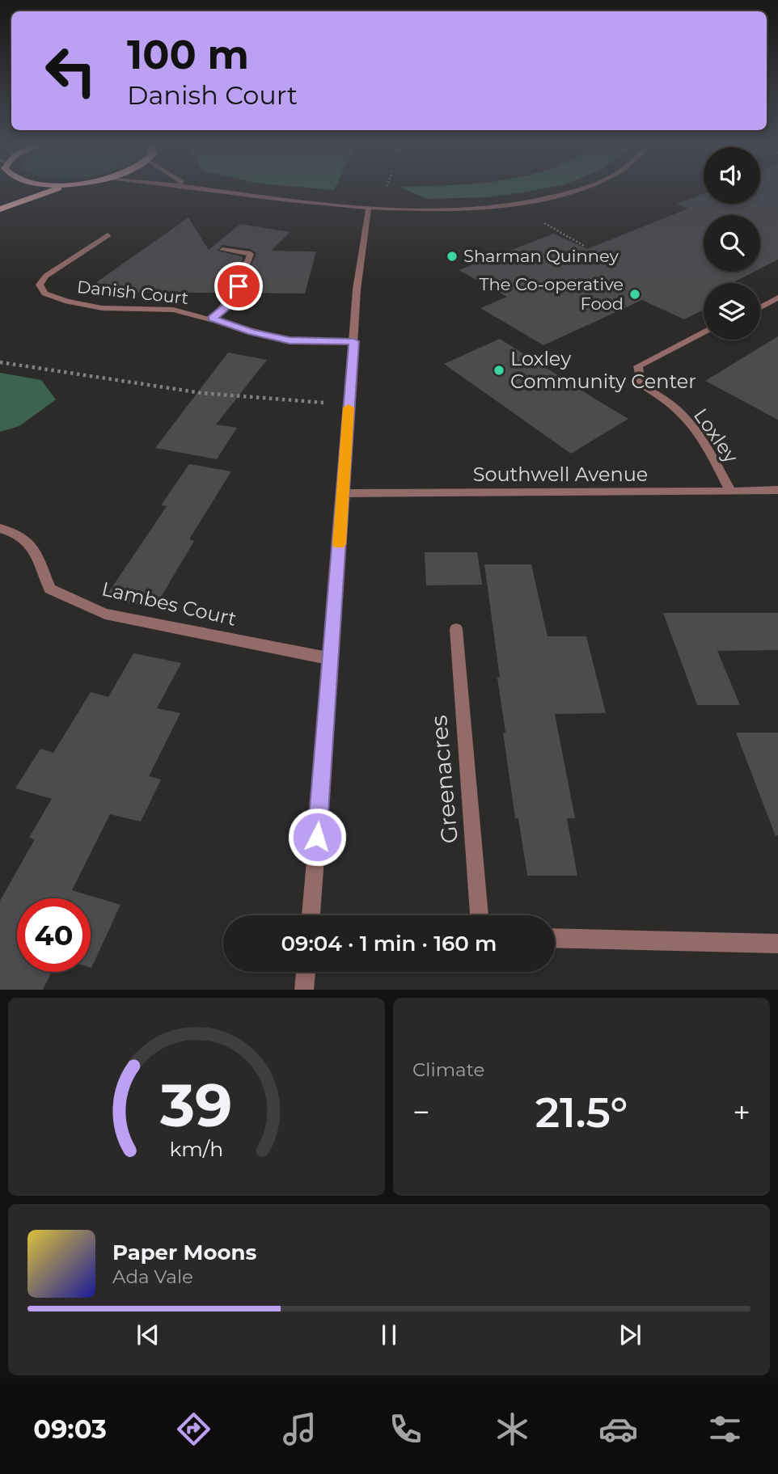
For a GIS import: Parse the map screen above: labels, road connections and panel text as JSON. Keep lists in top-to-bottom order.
{
  "streets": {
    "street": [
      "Danish Court",
      "Loxley",
      "Southwell Avenue",
      "Lambes Court",
      "Greenacres"
    ]
  },
  "crossings": [
    ["Loxley", "Southwell Avenue"]
  ],
  "places": ["Sharman Quinney", "The Co-operative Food", "Loxley Community Center"],
  "page": {
    "turn": ["100 m", "Danish Court"],
    "limit": "40",
    "trip": "09:04 · 1 min · 160 m",
    "tile": "Climate",
    "heat": ["−", "21.5°", "+"],
    "song": ["Paper Moons", "Ada Vale"],
    "tabs": "09:03",
    "gauge": ["39", "km/h"]
  }
}
